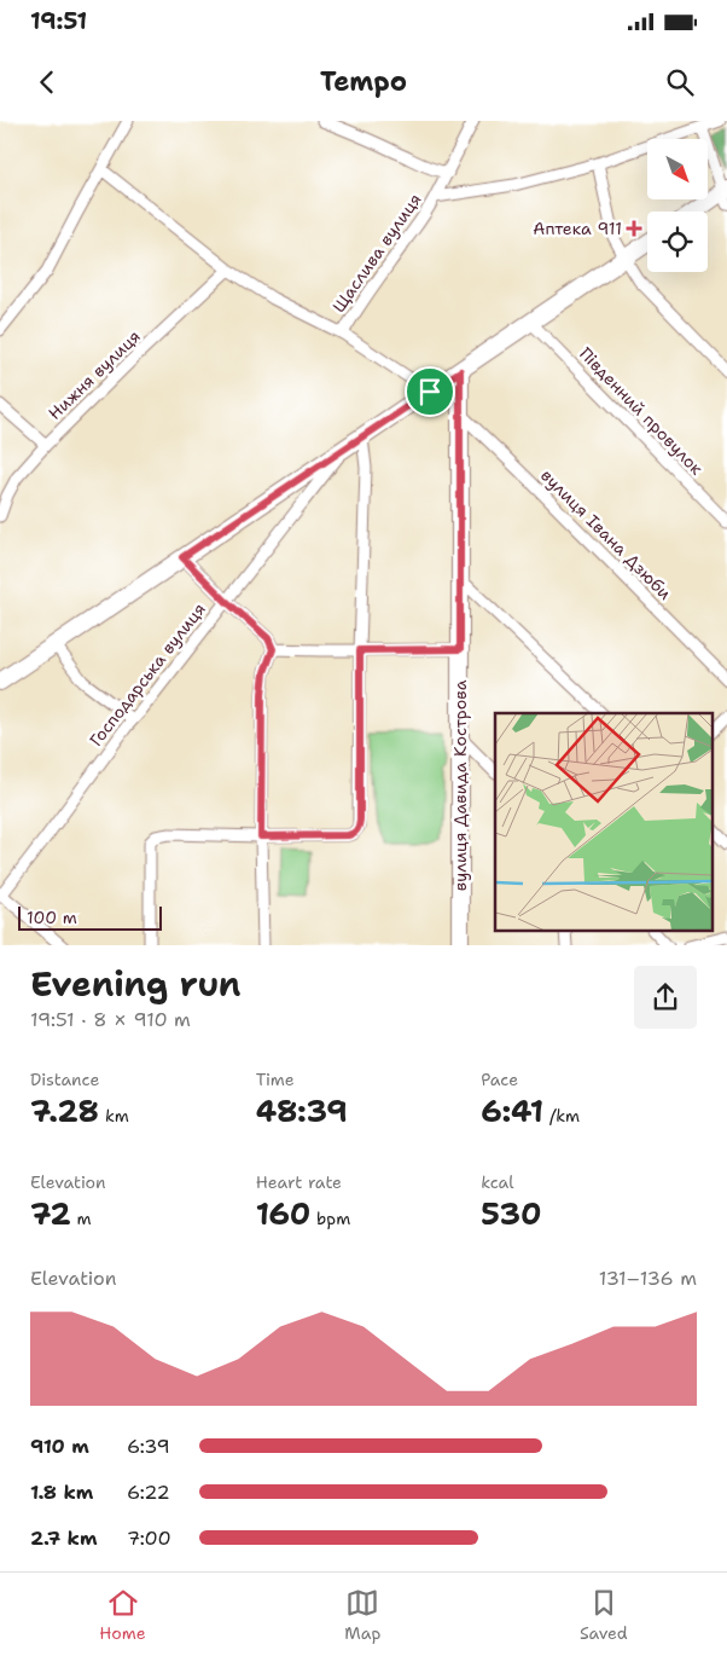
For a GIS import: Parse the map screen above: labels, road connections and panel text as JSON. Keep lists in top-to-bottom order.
{
  "streets": {
    "street": [
      "Щаслива вулиця",
      "Нижня вулиця",
      "Південний провулок",
      "вулиця Івана Дзюби",
      "Господарська вулиця",
      "вулиця Давида Кострова"
    ]
  },
  "crossings": [
    ["вулиця Івана Дзюби", "вулиця Давида Кострова"]
  ],
  "places": {
    "health": ["Аптека 911"]
  },
  "scale_bar": "100 m",
  "north": "bottom right",
  "page": {
    "status": "19:51",
    "header": "Tempo",
    "scale": "100 m",
    "heading": ["Evening run", "19:51 · 8 × 910 m"],
    "stats": [
      ["Distance", "7.28 km"],
      ["Time", "48:39"],
      ["Pace", "6:41 /km"],
      ["Elevation", "72 m"],
      ["Heart rate", "160 bpm"],
      ["kcal", "530"]
    ],
    "chart": ["Elevation", "131–136 m"],
    "list": [
      {
        "name": "910 m",
        "note": "6:39"
      },
      {
        "name": "1.8 km",
        "note": "6:22"
      },
      {
        "name": "2.7 km",
        "note": "7:00"
      }
    ],
    "tabs": ["Home", "Map", "Saved"]
  }
}
